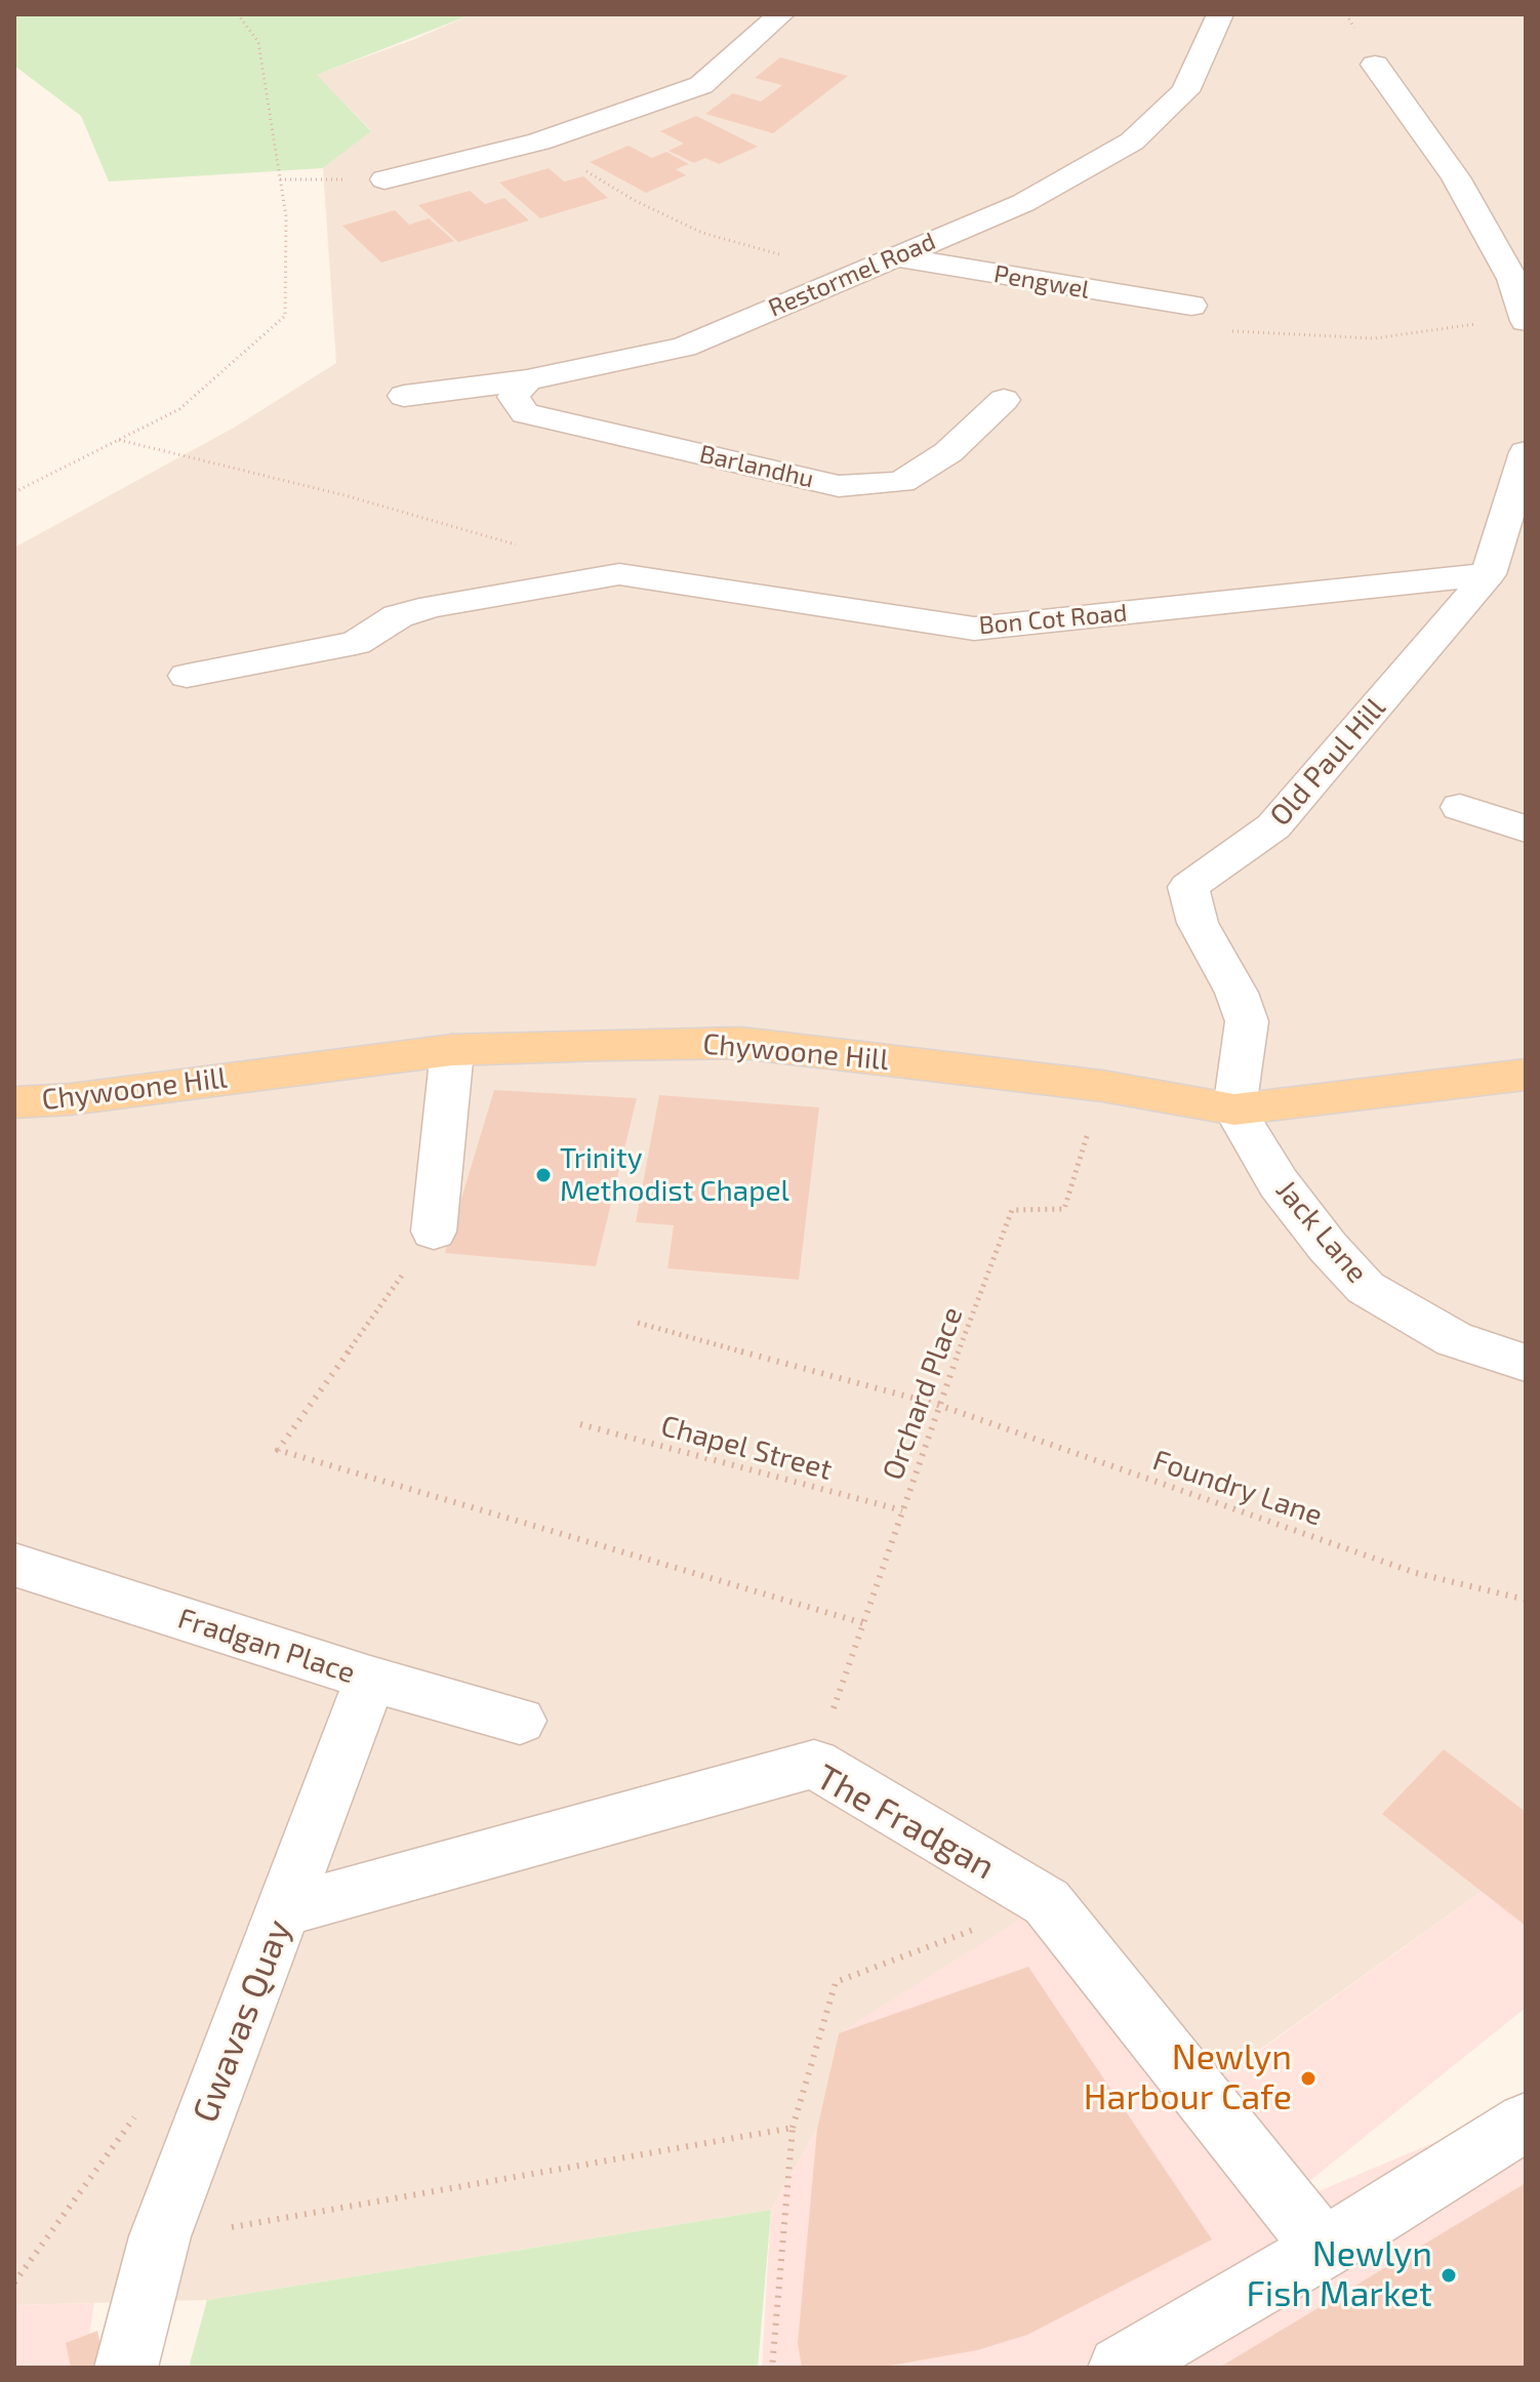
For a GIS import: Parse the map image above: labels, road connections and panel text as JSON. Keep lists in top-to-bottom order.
{
  "streets": {
    "main road": ["Chywoone Hill"],
    "street": [
      "Restormel Road",
      "Pengwel",
      "Barlandhu",
      "Bon Cot Road",
      "Old Paul Hill",
      "Jack Lane",
      "Fradgan Place",
      "The Fradgan",
      "Gwavas Quay"
    ],
    "path": ["Orchard Place", "Chapel Street", "Foundry Lane"]
  },
  "crossings": [
    ["Restormel Road", "Pengwel"],
    ["Restormel Road", "Barlandhu"],
    ["Bon Cot Road", "Old Paul Hill"],
    ["Old Paul Hill", "Chywoone Hill"],
    ["Old Paul Hill", "Jack Lane"],
    ["Chywoone Hill", "Jack Lane"],
    ["Chywoone Hill", "Orchard Place"],
    ["Orchard Place", "Chapel Street"],
    ["Orchard Place", "Foundry Lane"],
    ["Orchard Place", "The Fradgan"],
    ["Fradgan Place", "Gwavas Quay"],
    ["The Fradgan", "Gwavas Quay"]
  ],
  "places": ["Trinity Methodist Chapel", "Newlyn Harbour Cafe", "Newlyn Fish Market"]
}
